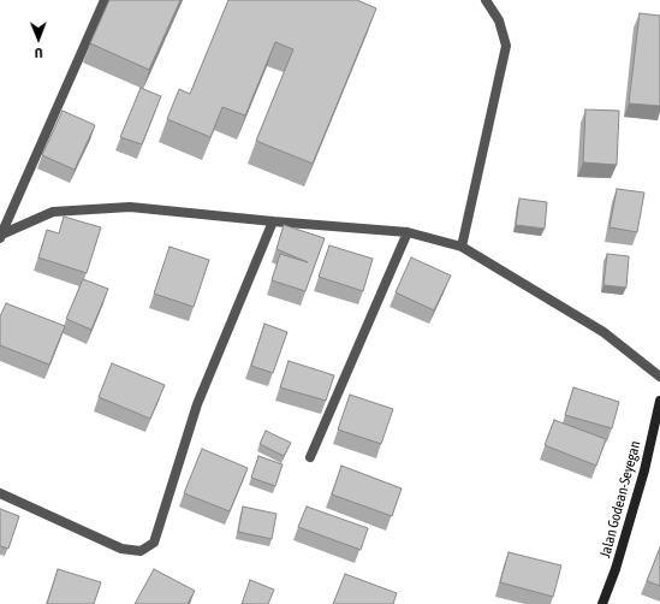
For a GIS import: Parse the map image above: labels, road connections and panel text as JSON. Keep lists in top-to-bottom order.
{
  "streets": {
    "main road": ["Jalan Godean-Seyegan"]
  },
  "north": "bottom"
}
